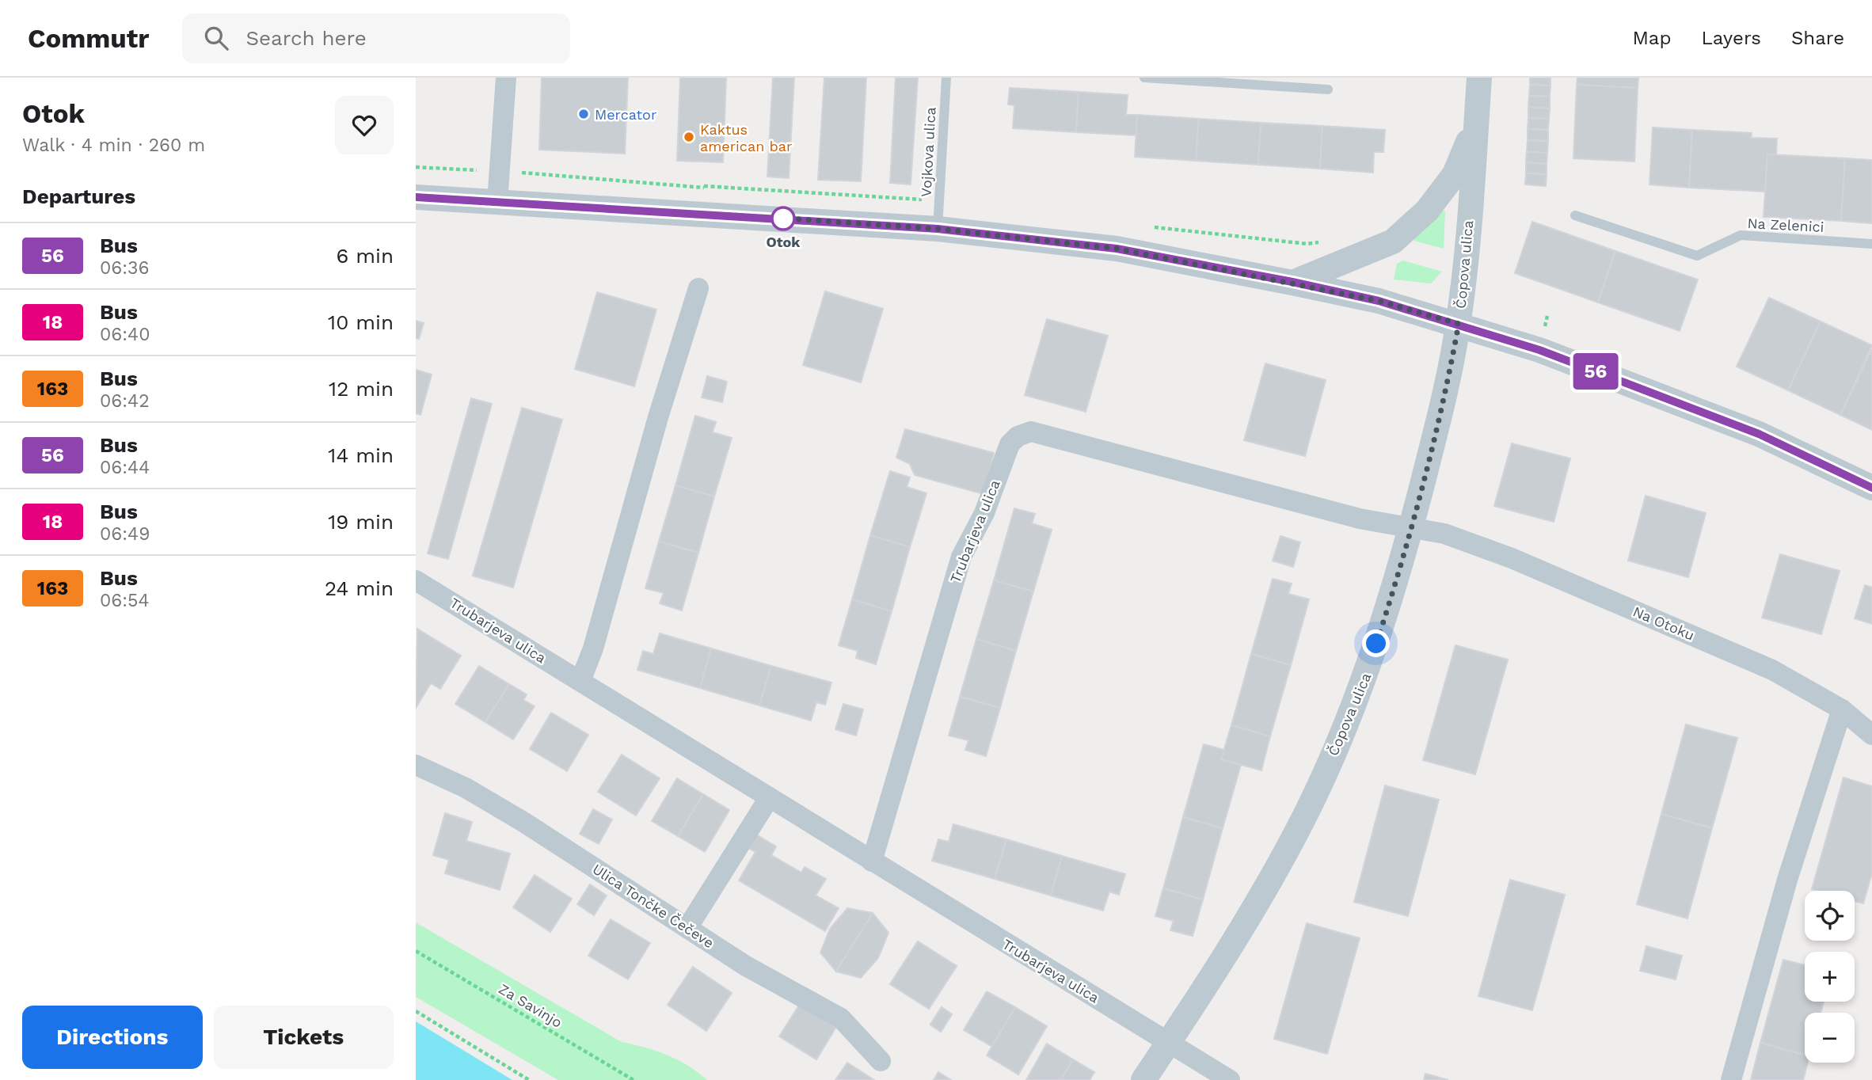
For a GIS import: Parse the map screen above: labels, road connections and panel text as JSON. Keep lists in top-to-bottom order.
{
  "streets": {
    "street": [
      "Čopova ulica",
      "Trubarjeva ulica",
      "Na Otoku",
      "Ulica Tončke Čečeve"
    ],
    "lane": ["Vojkova ulica", "Na Zelenici"],
    "path": ["Za Savinjo"]
  },
  "crossings": [
    ["Čopova ulica", "Trubarjeva ulica"],
    ["Čopova ulica", "Na Otoku"],
    ["Trubarjeva ulica", "Na Otoku"]
  ],
  "places": ["Mercator", "Kaktus american bar", "Otok"],
  "lines": ["bus line 56"],
  "page": {
    "header": "Commutr",
    "search": "Search here",
    "nav": ["Map", "Layers", "Share"],
    "heading": [
      ["Otok", "Walk · 4 min · 260 m"],
      "Departures"
    ],
    "on_map": "56",
    "list": [
      {
        "mark": "56",
        "name": "Bus",
        "note": "06:36",
        "value": "6 min"
      },
      {
        "mark": "18",
        "name": "Bus",
        "note": "06:40",
        "value": "10 min"
      },
      {
        "mark": "163",
        "name": "Bus",
        "note": "06:42",
        "value": "12 min"
      },
      {
        "mark": "56",
        "name": "Bus",
        "note": "06:44",
        "value": "14 min"
      },
      {
        "mark": "18",
        "name": "Bus",
        "note": "06:49",
        "value": "19 min"
      },
      {
        "mark": "163",
        "name": "Bus",
        "note": "06:54",
        "value": "24 min"
      }
    ],
    "map_buttons": ["+", "−"],
    "buttons": ["Directions", "Tickets"]
  }
}
